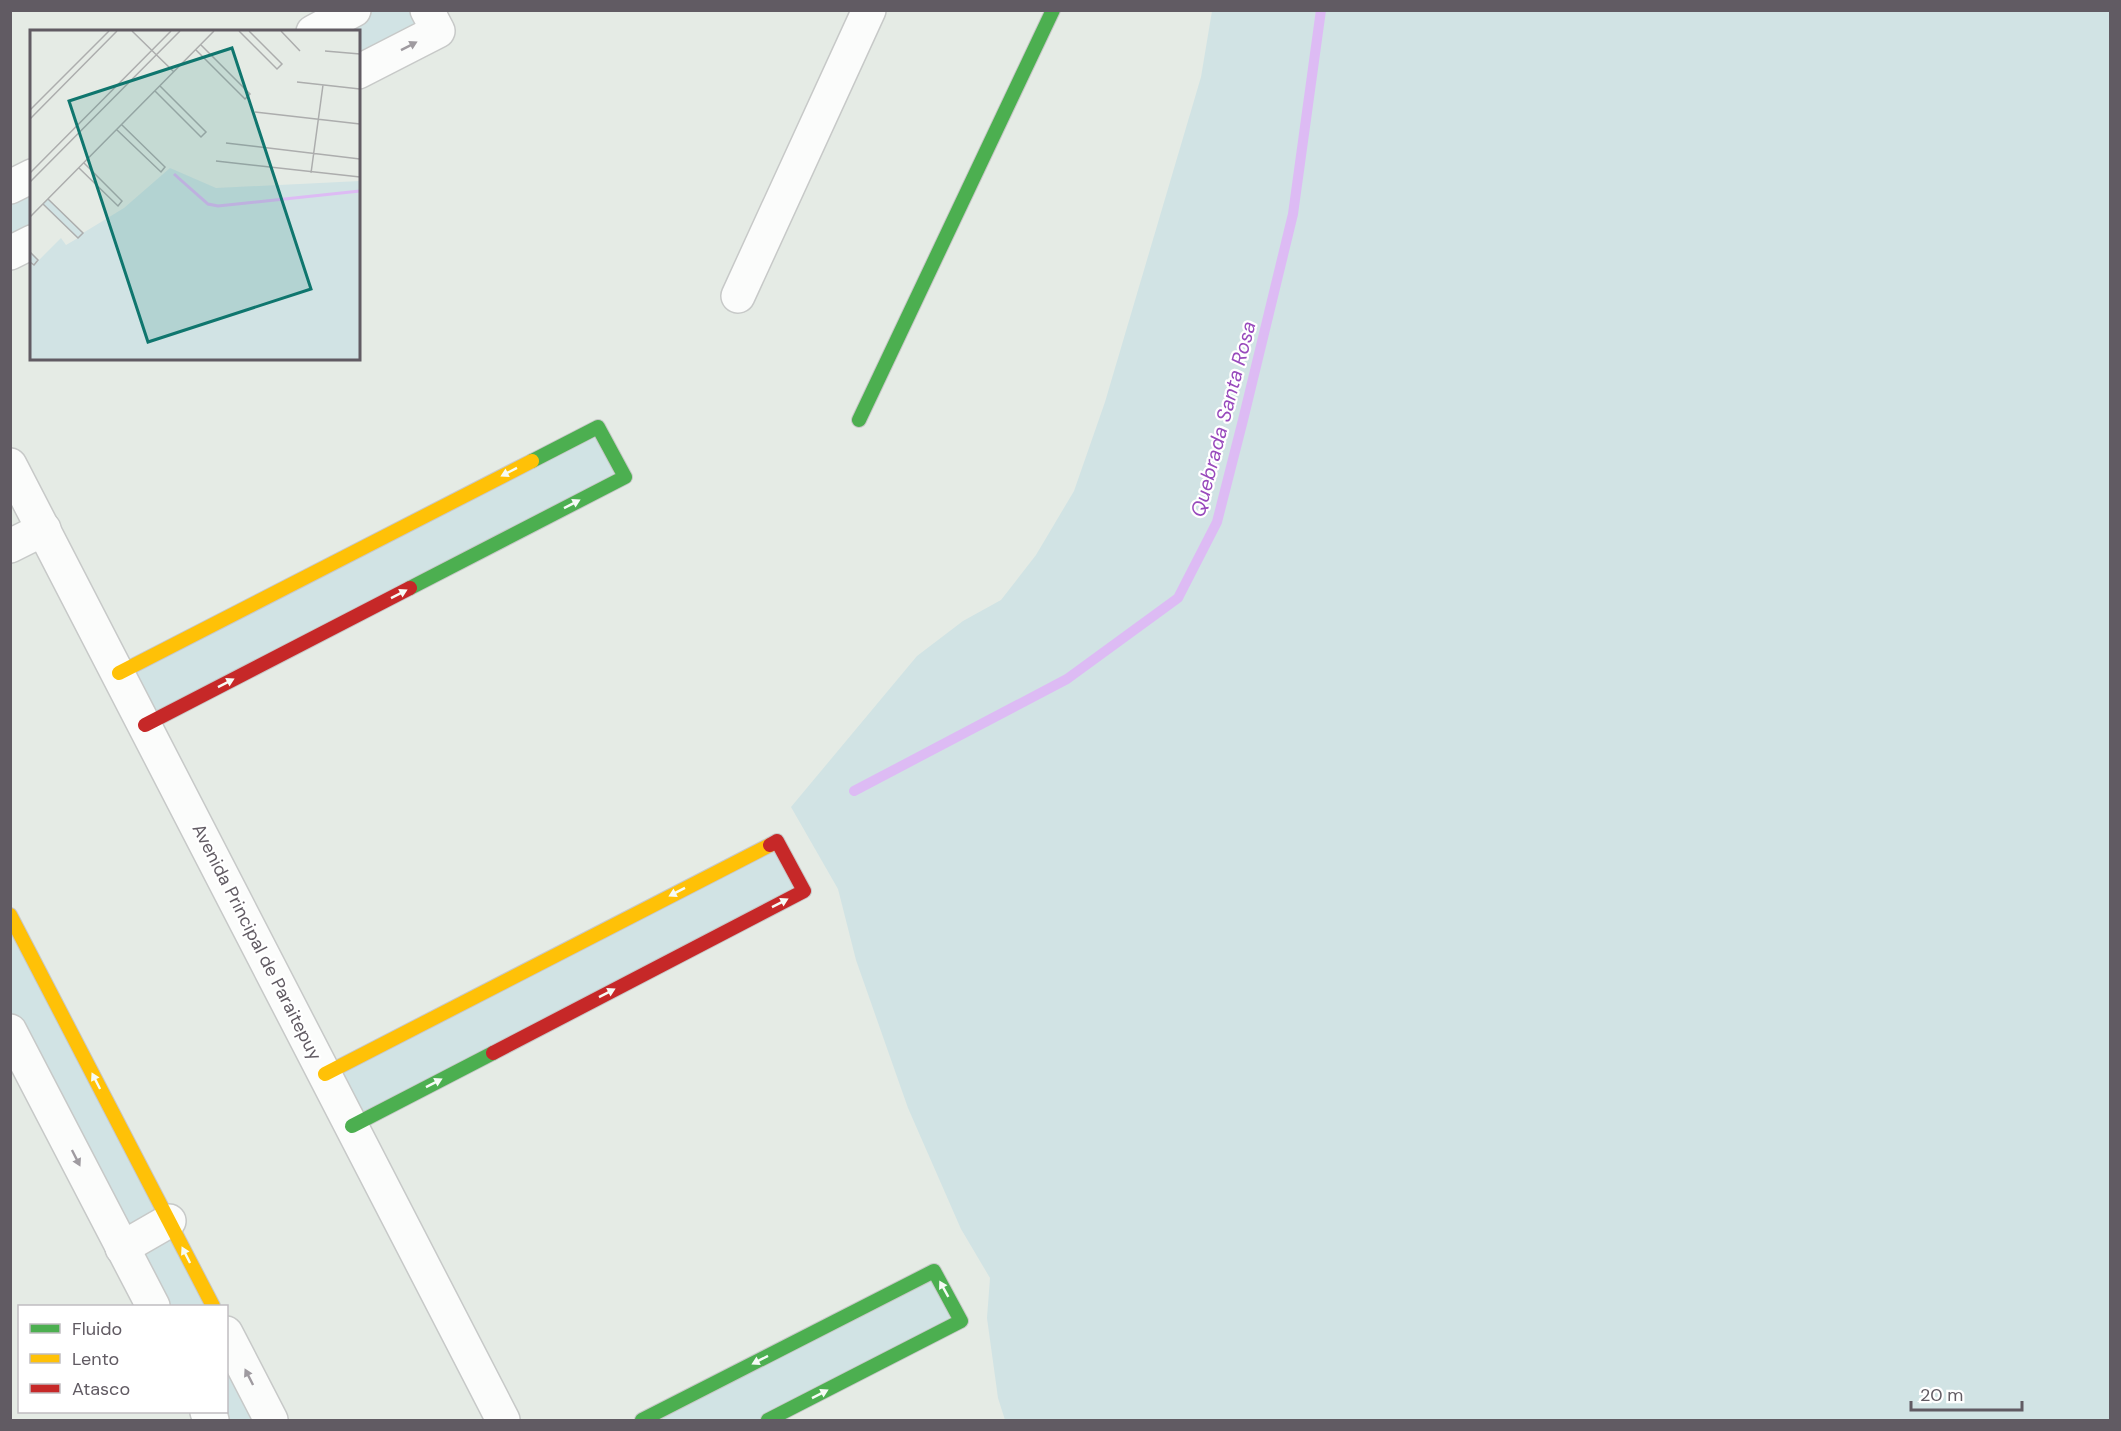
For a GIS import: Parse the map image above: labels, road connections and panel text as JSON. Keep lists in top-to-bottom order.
{
  "streets": {
    "street": ["Avenida Principal de Paraitepuy"]
  },
  "water": ["Quebrada Santa Rosa"],
  "legend": ["Fluido", "Lento", "Atasco"],
  "scale_bar": "20 m"
}
